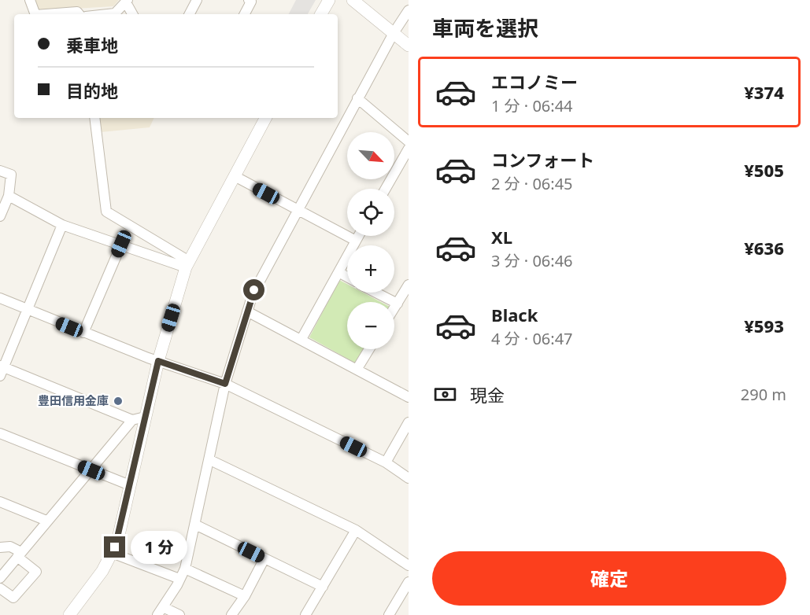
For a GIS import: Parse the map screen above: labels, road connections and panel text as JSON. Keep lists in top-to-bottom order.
{
  "places": ["豊田信用金庫"],
  "north": "bottom right",
  "page": {
    "heading": "車両を選択",
    "banner": ["乗車地", "目的地"],
    "list": [
      {
        "name": "エコノミー",
        "note": "1 分 · 06:44",
        "value": "¥374"
      },
      {
        "name": "コンフォート",
        "note": "2 分 · 06:45",
        "value": "¥505"
      },
      {
        "name": "XL",
        "note": "3 分 · 06:46",
        "value": "¥636"
      },
      {
        "name": "Black",
        "note": "4 分 · 06:47",
        "value": "¥593"
      }
    ],
    "map_buttons": ["+", "−"],
    "pay": ["現金", "290 m"],
    "bubble": "1 分",
    "buttons": "確定"
  }
}
